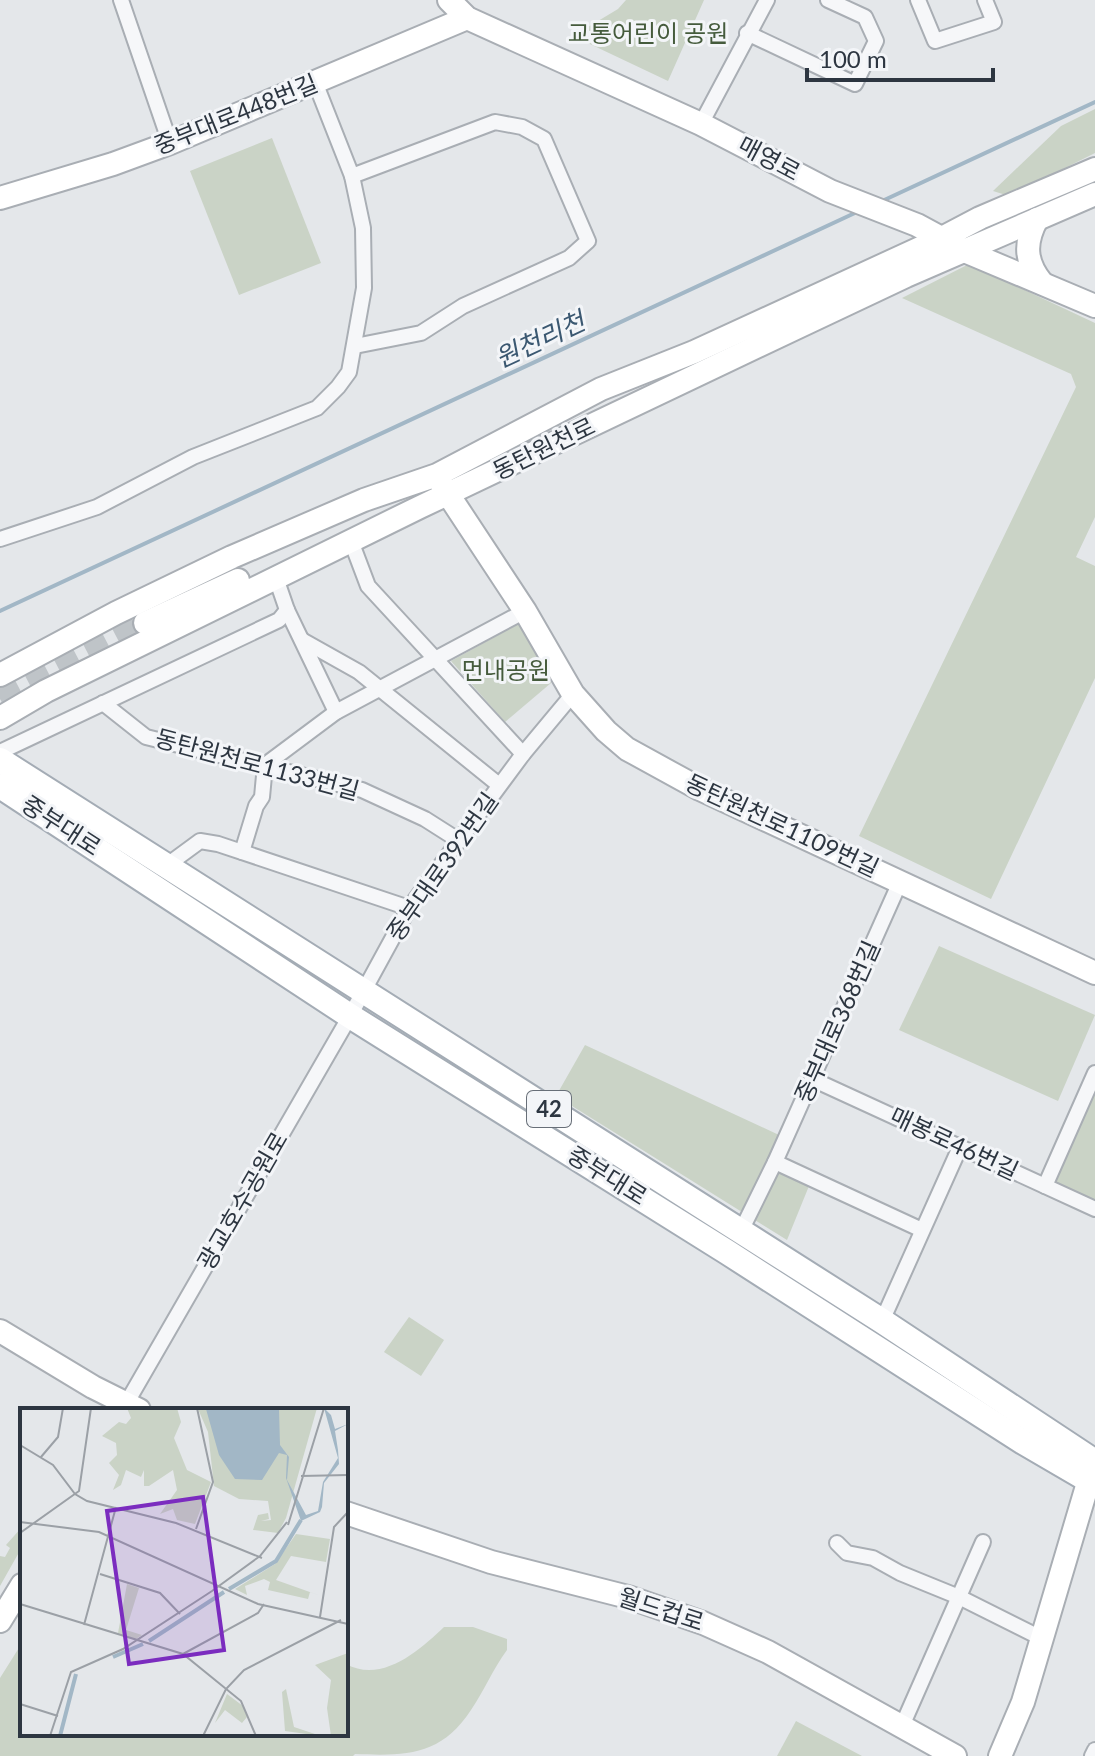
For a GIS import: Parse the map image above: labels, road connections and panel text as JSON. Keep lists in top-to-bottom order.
{
  "streets": {
    "main road": ["중부대로", "42"],
    "street": [
      "중부대로448번길",
      "매영로",
      "동탄원천로",
      "동탄원천로1133번길",
      "동탄원천로1109번길",
      "중부대로392번길",
      "중부대로368번길",
      "매봉로46번길",
      "광교호수공원로",
      "월드컵로"
    ]
  },
  "crossings": [
    ["중부대로448번길", "매영로"],
    ["매영로", "동탄원천로"],
    ["동탄원천로", "동탄원천로1109번길"],
    ["동탄원천로1133번길", "중부대로392번길"],
    ["중부대로", "중부대로392번길"],
    ["중부대로", "중부대로368번길"],
    ["중부대로", "광교호수공원로"],
    ["동탄원천로1109번길", "중부대로392번길"],
    ["동탄원천로1109번길", "중부대로368번길"],
    ["중부대로392번길", "광교호수공원로"],
    ["중부대로368번길", "매봉로46번길"]
  ],
  "water": ["원천리천"],
  "parks": ["교통어린이 공원", "먼내공원"],
  "scale_bar": "100 m"
}
